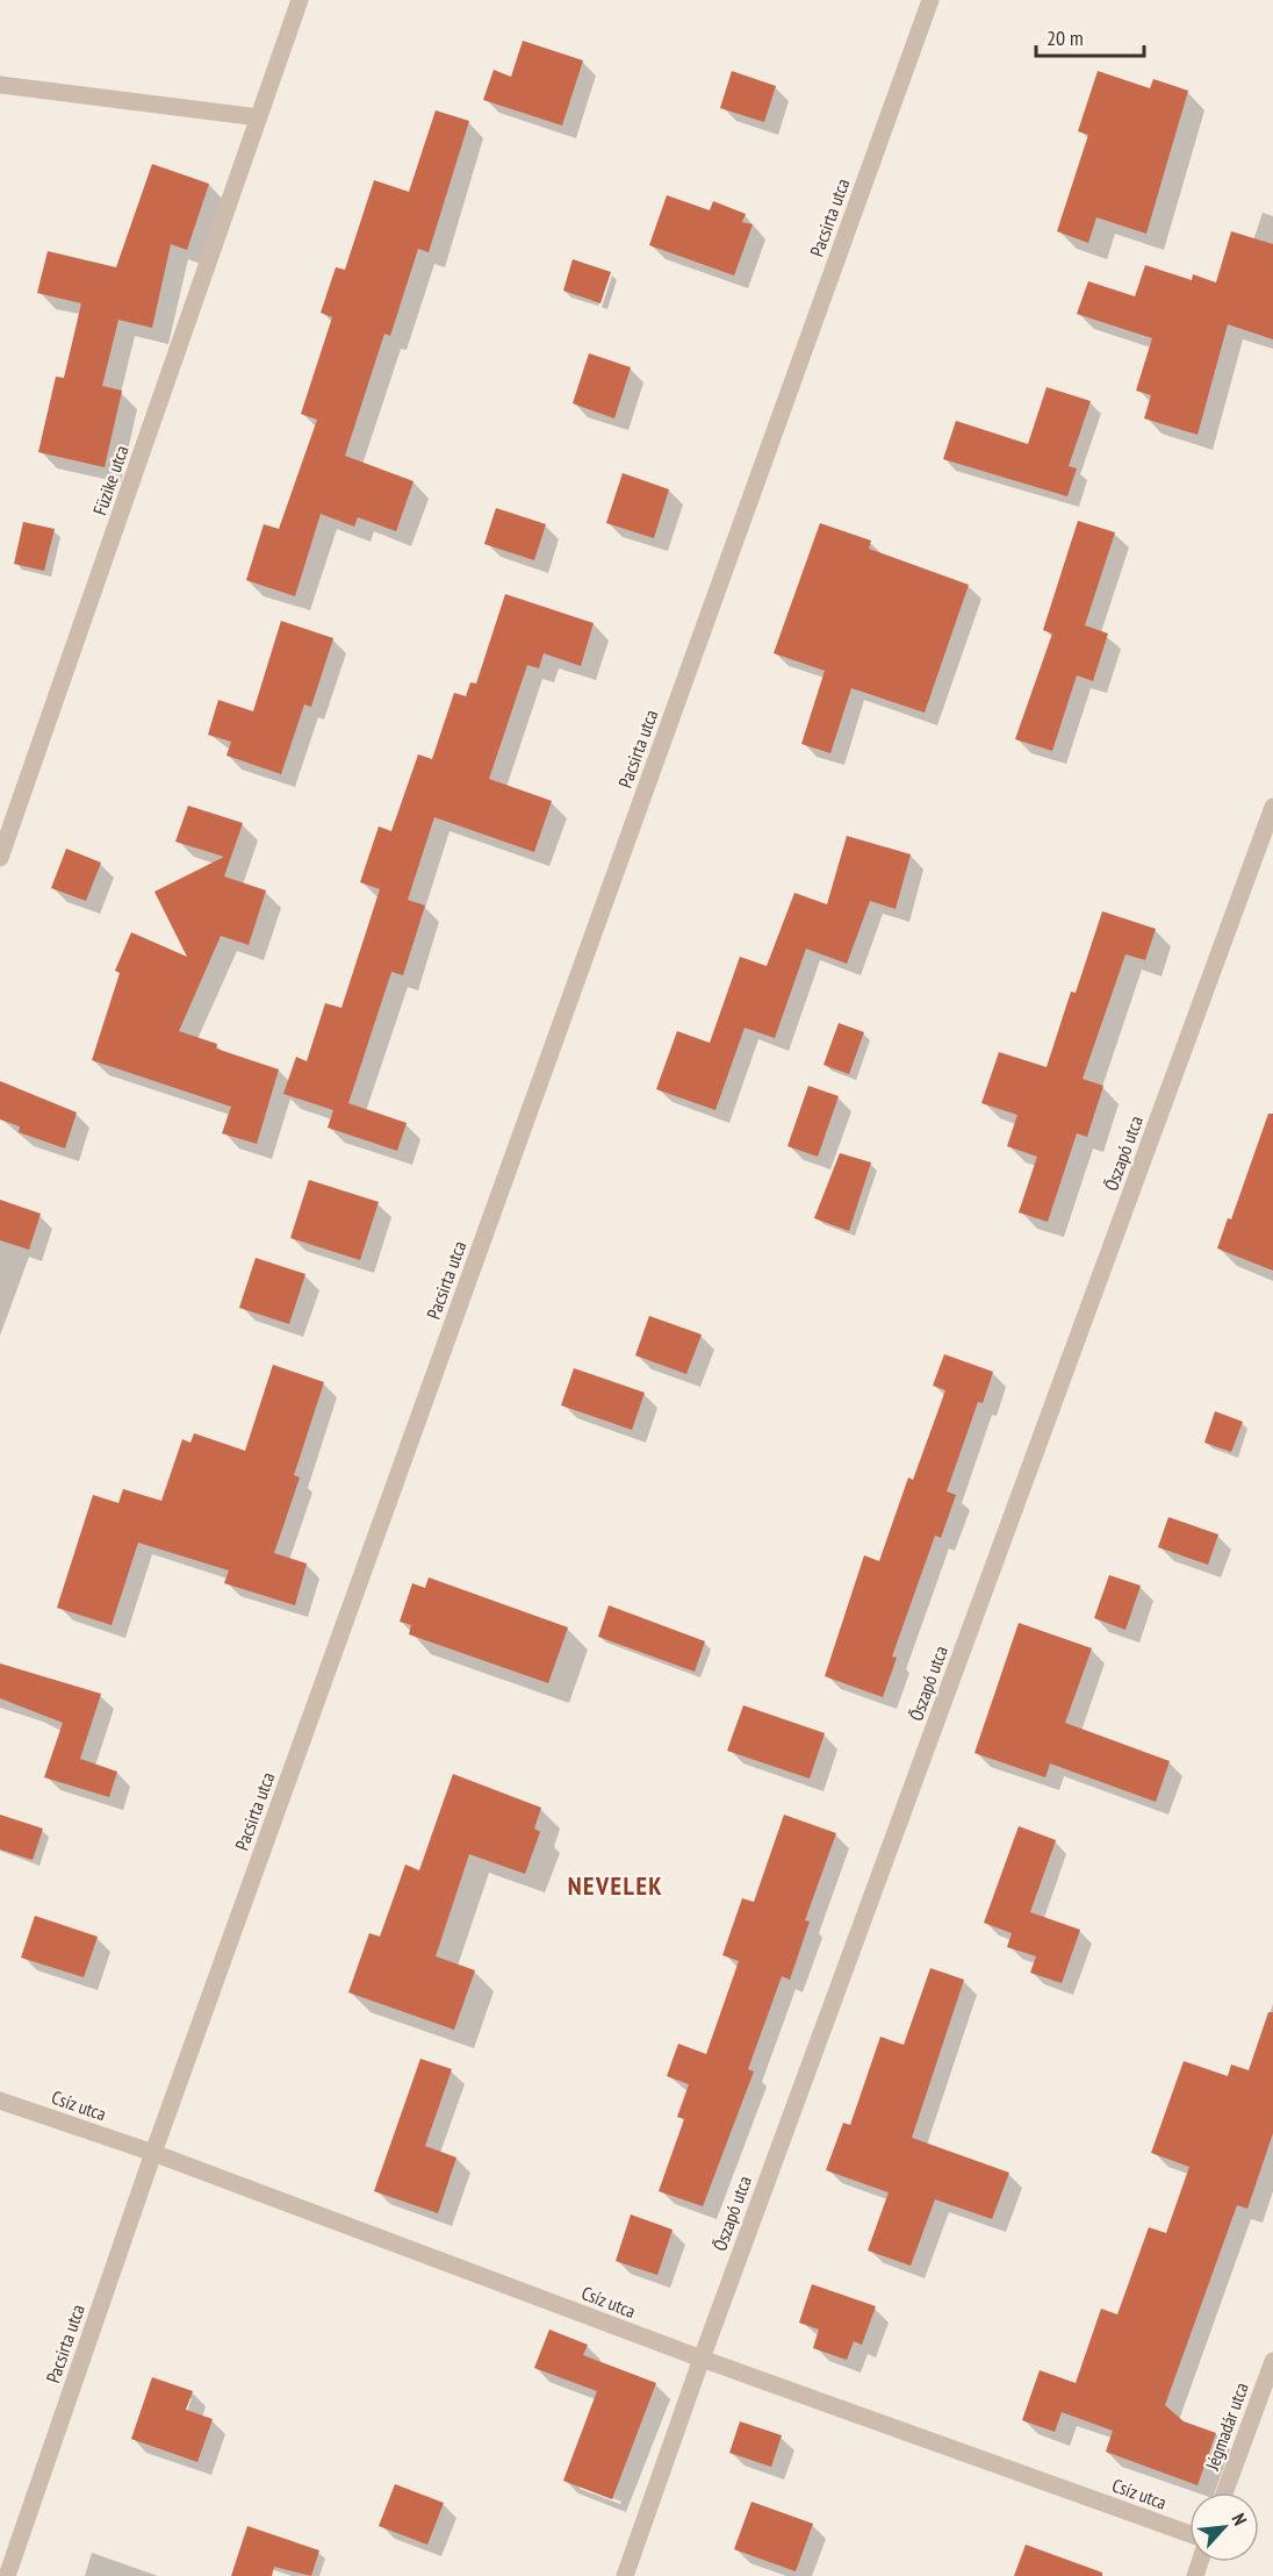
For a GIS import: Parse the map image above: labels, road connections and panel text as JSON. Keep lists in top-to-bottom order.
{
  "streets": {
    "street": [
      "Pacsirta utca",
      "Füzike utca",
      "Őszapó utca",
      "Csíz utca",
      "Jégmadár utca"
    ]
  },
  "crossings": [
    ["Pacsirta utca", "Csíz utca"],
    ["Őszapó utca", "Csíz utca"]
  ],
  "districts": ["NEVELEK"],
  "scale_bar": "20 m",
  "north": "top right"
}
